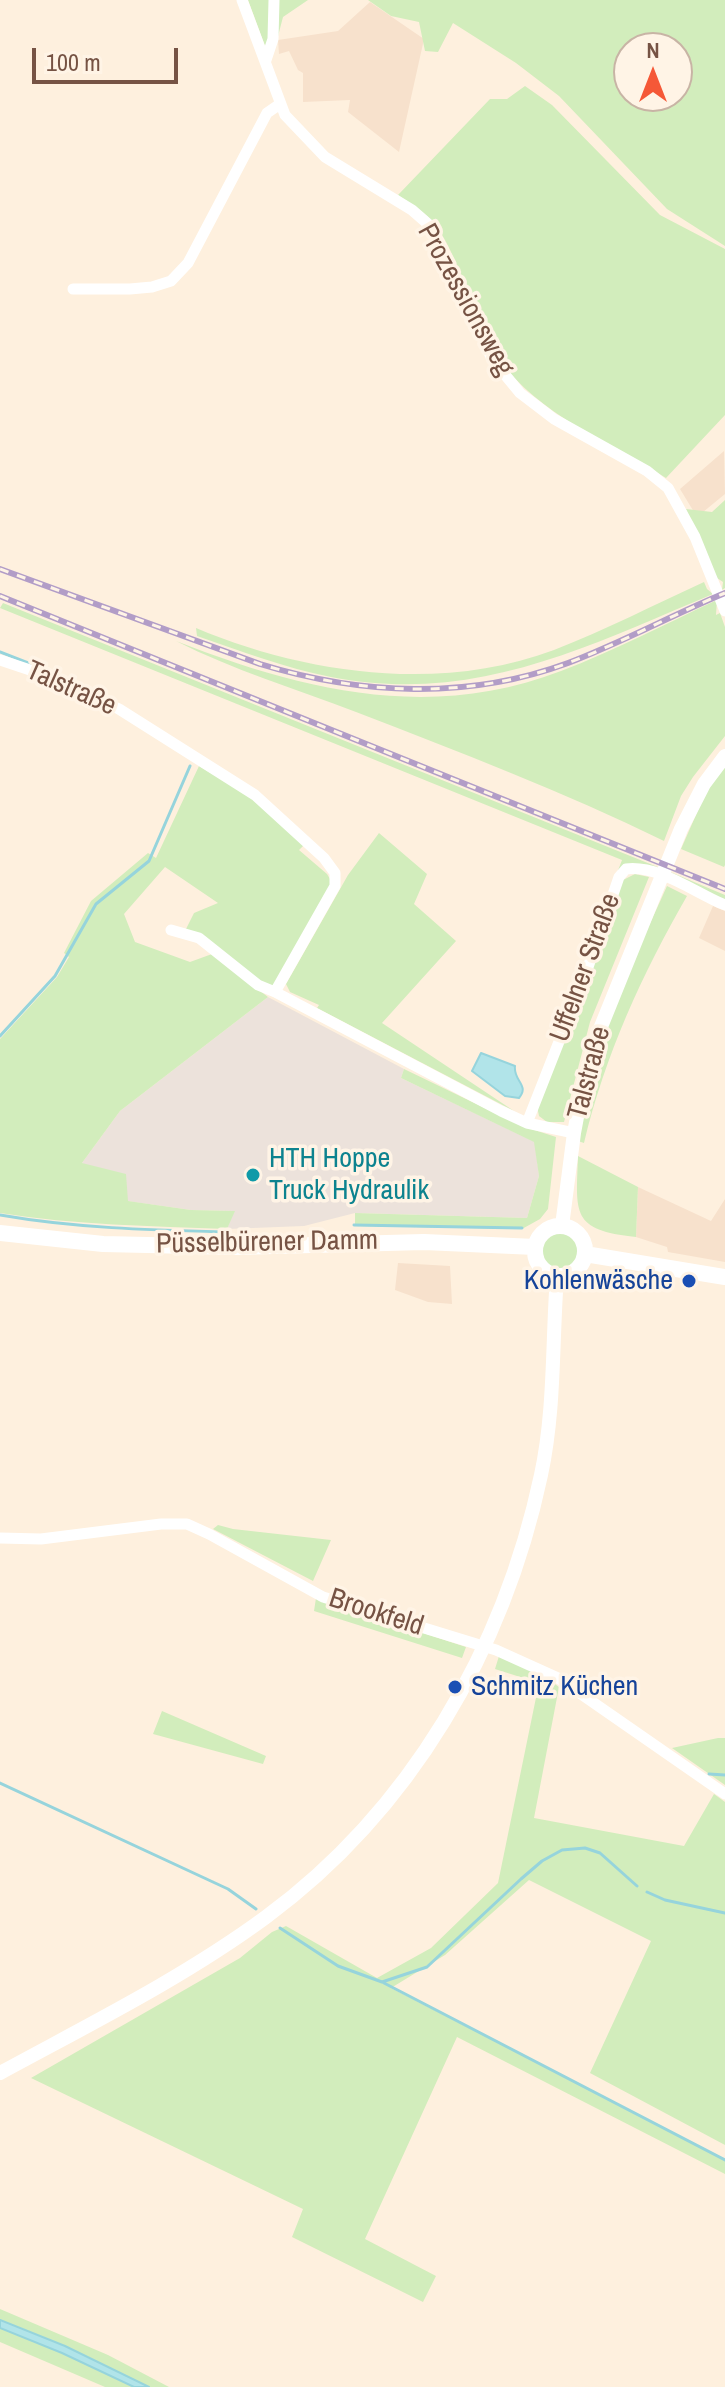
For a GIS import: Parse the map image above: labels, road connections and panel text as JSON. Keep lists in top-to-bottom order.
{
  "streets": {
    "main road": ["Püsselbürener Damm"],
    "street": [
      "Prozessionsweg",
      "Talstraße",
      "Uffelner Straße",
      "Brookfeld"
    ]
  },
  "crossings": [
    ["Talstraße", "Uffelner Straße"]
  ],
  "places": ["HTH Hoppe Truck Hydraulik", "Kohlenwäsche", "Schmitz Küchen"],
  "scale_bar": "100 m",
  "north": "top"
}
